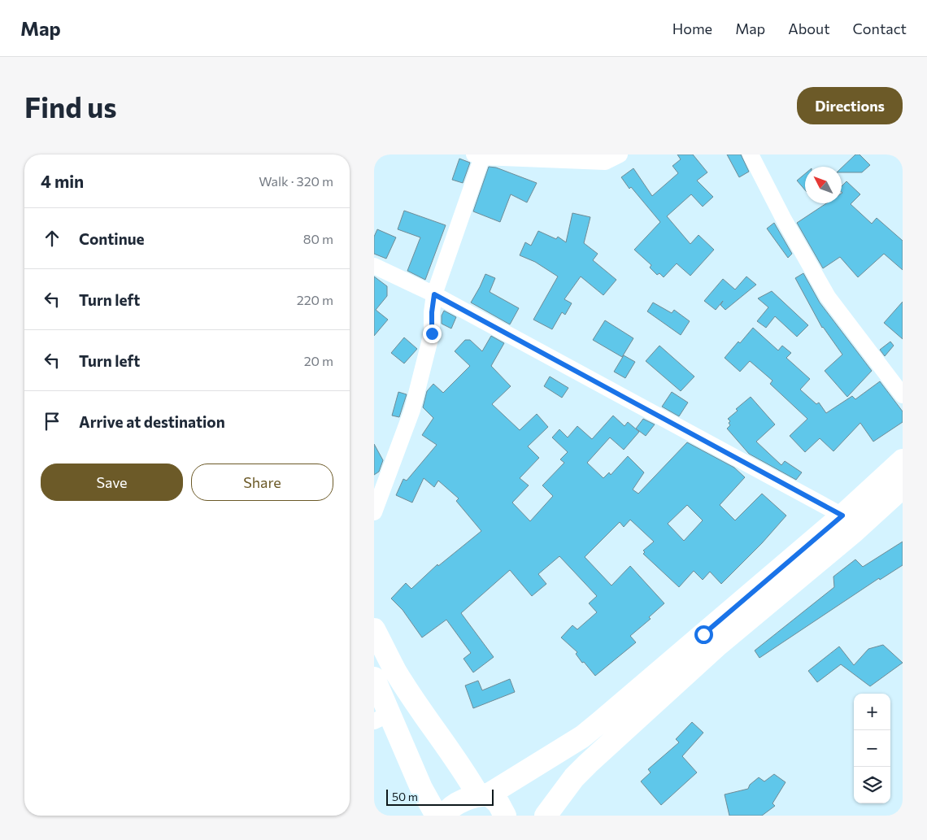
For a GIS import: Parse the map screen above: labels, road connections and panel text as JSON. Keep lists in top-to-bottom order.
{
  "scale_bar": "50 m",
  "north": "top left",
  "page": {
    "header": "Map",
    "nav": [
      "Home",
      "Map",
      "About",
      "Contact"
    ],
    "buttons": [
      "Directions",
      ["Save", "Share"]
    ],
    "title": "Find us",
    "heading": ["4 min", "Walk · 320 m"],
    "list": [
      ["Continue", "80 m"],
      ["Turn left", "220 m"],
      ["Turn left", "20 m"],
      "Arrive at destination"
    ],
    "map_buttons": ["+", "−"],
    "scale": "50 m"
  }
}
